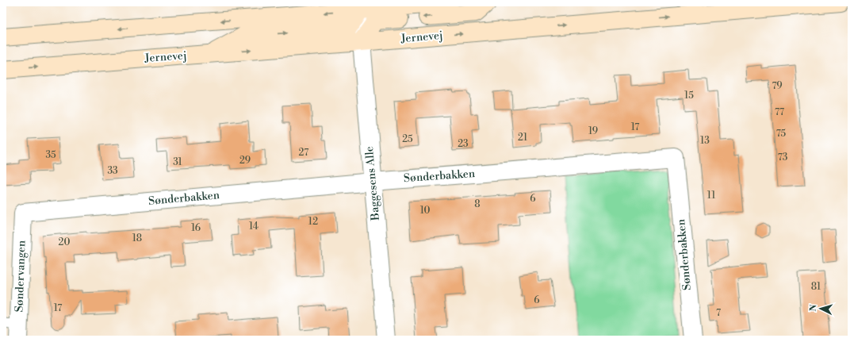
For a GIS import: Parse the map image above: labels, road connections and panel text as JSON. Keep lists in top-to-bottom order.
{
  "streets": {
    "main road": ["Jernevej"],
    "street": ["Sønderbakken", "Baggesens Alle", "Søndervangen"]
  },
  "crossings": [
    ["Jernevej", "Baggesens Alle"],
    ["Sønderbakken", "Baggesens Alle"],
    ["Sønderbakken", "Søndervangen"]
  ],
  "house_numbers": [
    "79",
    "15",
    "77",
    "17",
    "19",
    "75",
    "21",
    "25",
    "13",
    "23",
    "27",
    "35",
    "73",
    "29",
    "31",
    "33",
    "11",
    "6",
    "8",
    "10",
    "12",
    "14",
    "16",
    "18",
    "20",
    "81",
    "6",
    "17",
    "7"
  ],
  "north": "left"
}
